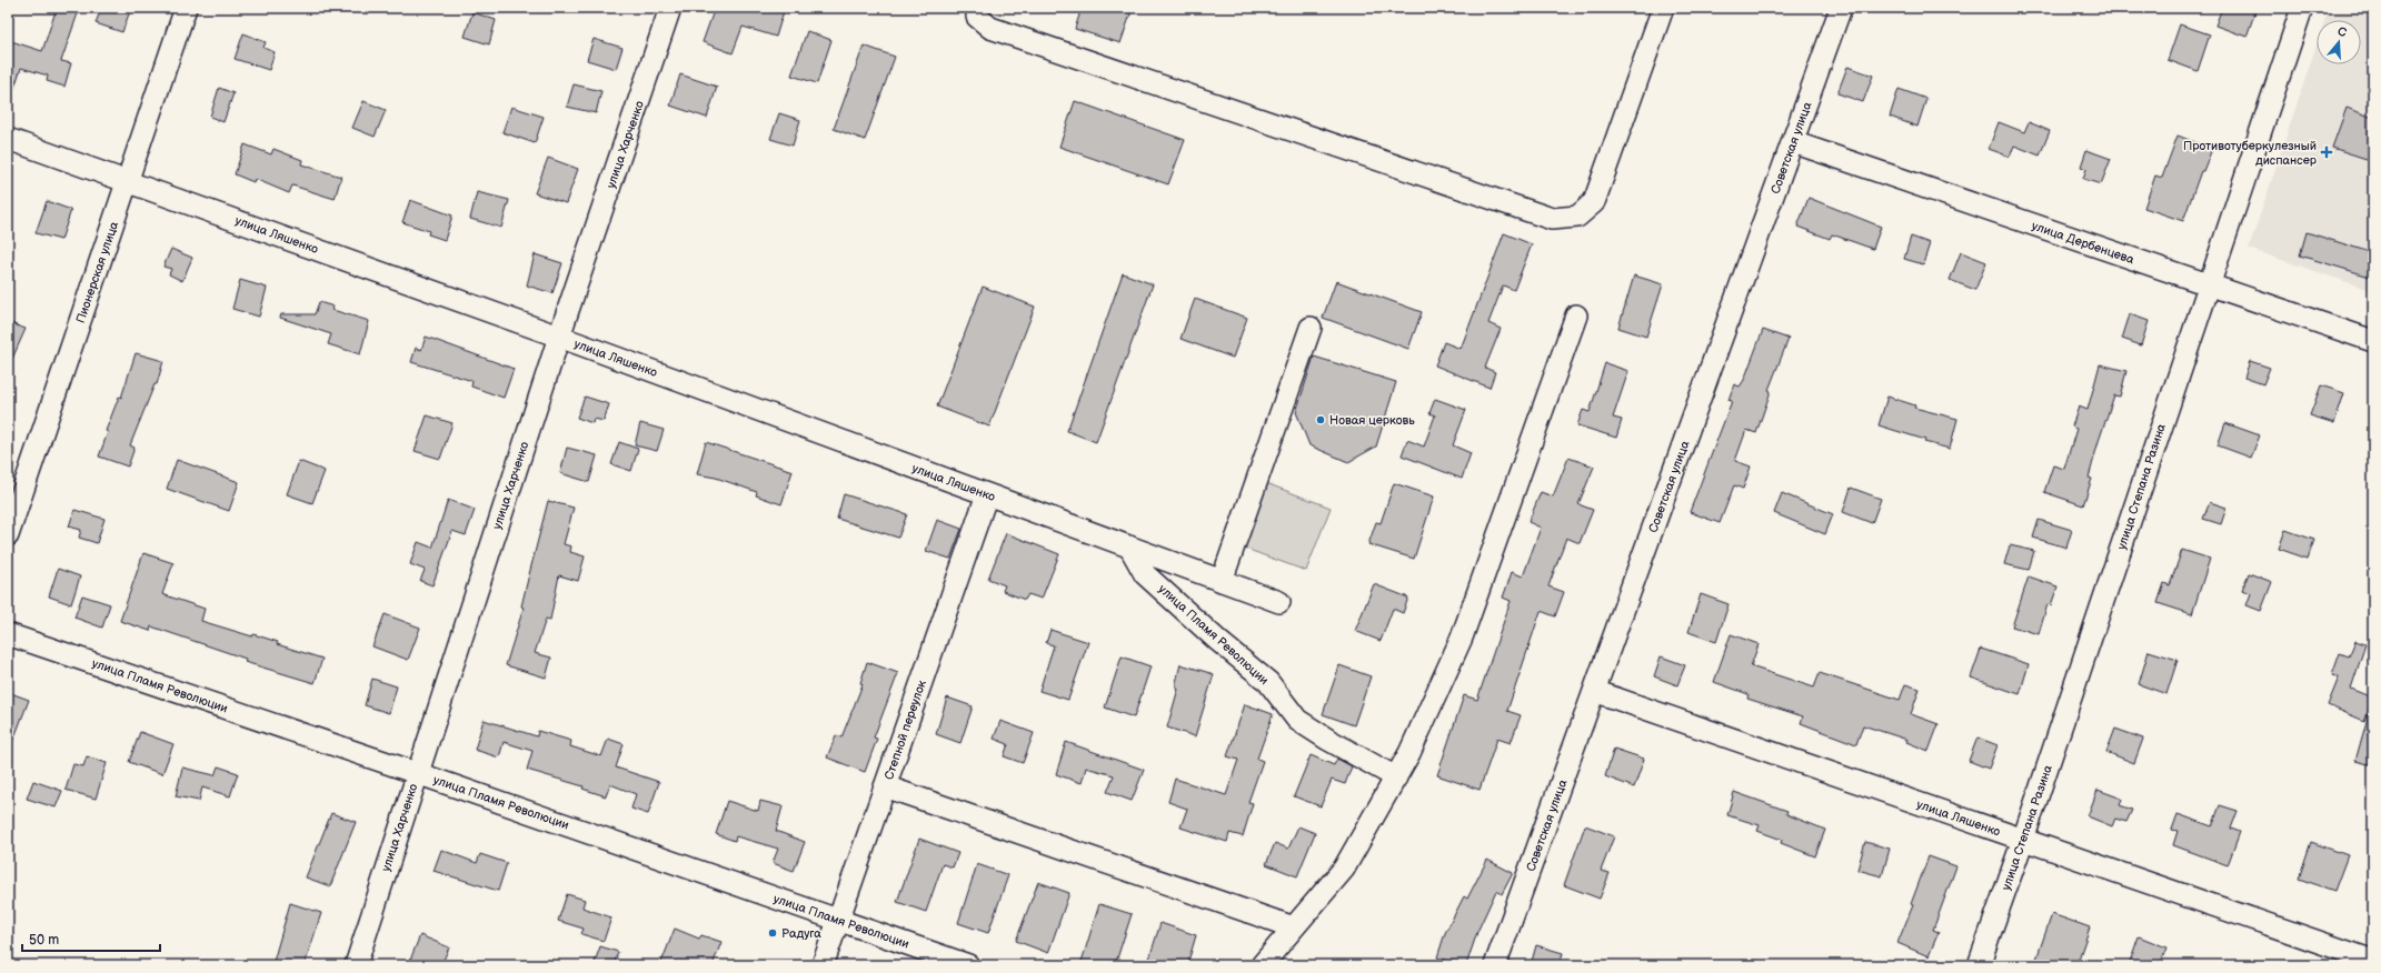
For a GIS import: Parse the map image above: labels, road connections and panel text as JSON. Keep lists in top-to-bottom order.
{
  "streets": {
    "street": [
      "улица Харченко",
      "Советская улица",
      "улица Ляшенко",
      "улица Дербенцева",
      "Пионерская улица",
      "улица Степана Разина",
      "улица Пламя Революции",
      "Степной переулок"
    ]
  },
  "crossings": [
    ["улица Харченко", "улица Ляшенко"],
    ["улица Харченко", "улица Пламя Революции"],
    ["Советская улица", "улица Ляшенко"],
    ["Советская улица", "улица Дербенцева"],
    ["улица Ляшенко", "Пионерская улица"],
    ["улица Ляшенко", "улица Степана Разина"],
    ["улица Ляшенко", "улица Пламя Революции"],
    ["улица Ляшенко", "Степной переулок"],
    ["улица Дербенцева", "улица Степана Разина"],
    ["улица Пламя Революции", "Степной переулок"]
  ],
  "places": {
    "health": ["Противотуберкулезный диспансер"],
    "other": ["Новая церковь", "Радуга"]
  },
  "scale_bar": "50 m",
  "north": "top"
}
